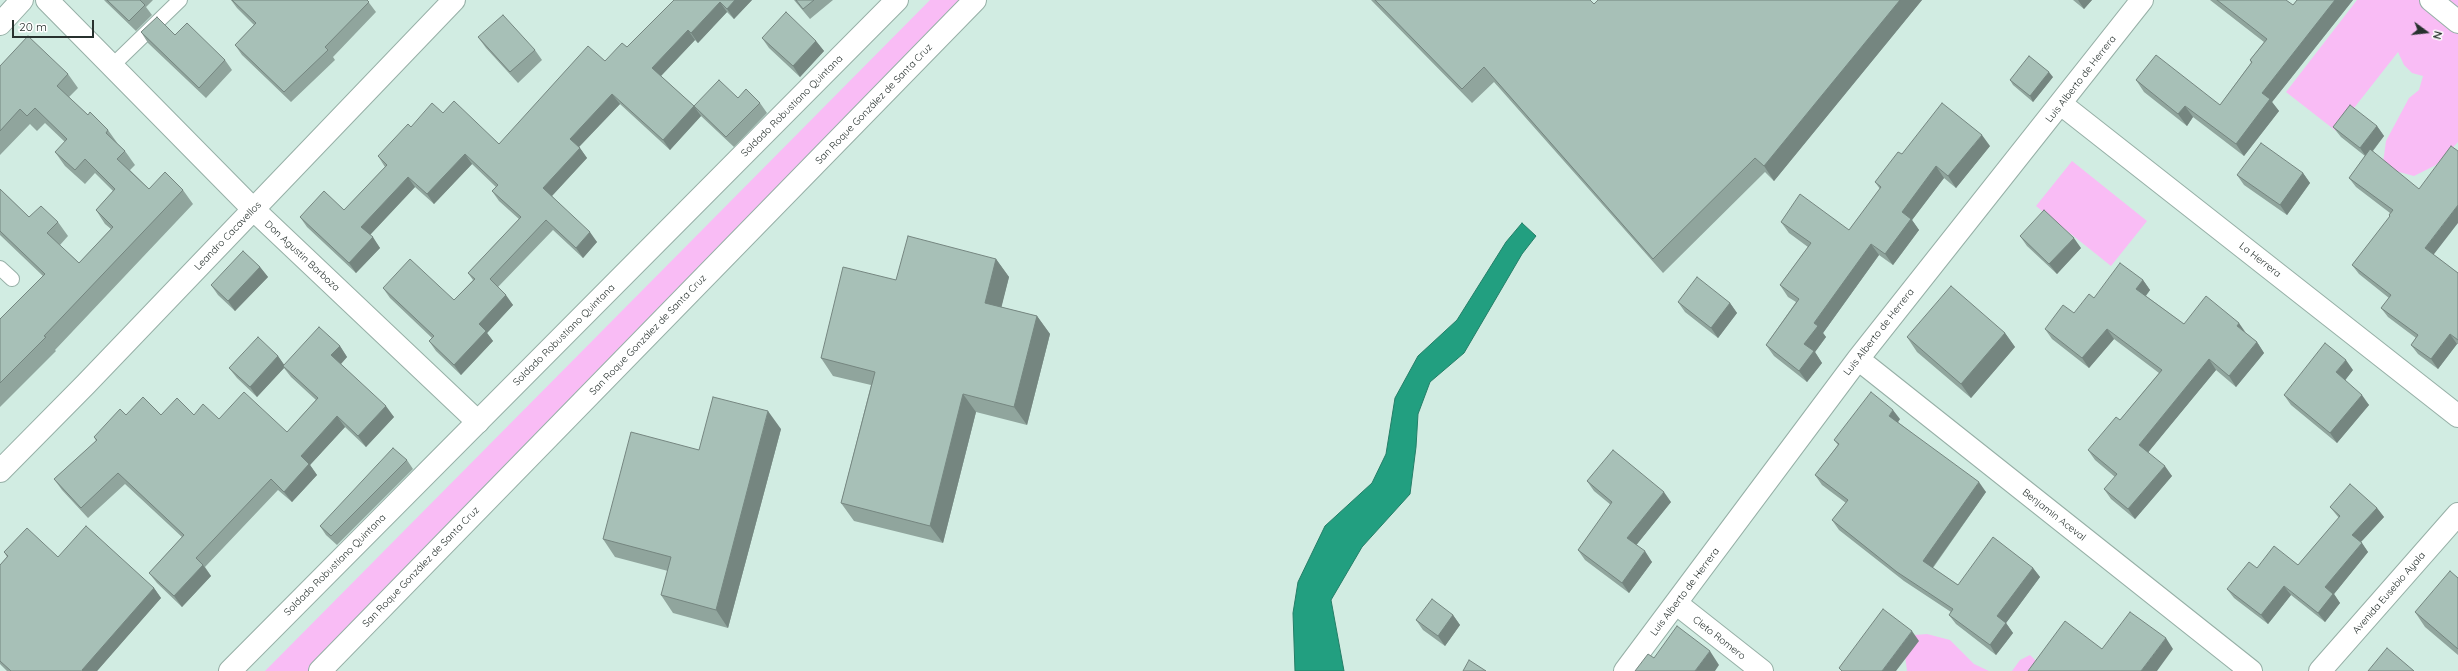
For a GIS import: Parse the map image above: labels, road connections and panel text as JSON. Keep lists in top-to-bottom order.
{
  "streets": {
    "street": [
      "Luis Alberto de Herrera",
      "San Roque González de Santa Cruz",
      "Soldado Robustiano Quintana",
      "Leandro Cacavellos",
      "Don Agustin Barboza",
      "La Herrera",
      "Benjamin Aceval",
      "Avenida Eusebio Ayala",
      "Cleto Romero"
    ]
  },
  "crossings": [
    ["Luis Alberto de Herrera", "La Herrera"],
    ["Luis Alberto de Herrera", "Benjamin Aceval"],
    ["Luis Alberto de Herrera", "Cleto Romero"],
    ["Soldado Robustiano Quintana", "Don Agustin Barboza"],
    ["Leandro Cacavellos", "Don Agustin Barboza"]
  ],
  "scale_bar": "20 m",
  "north": "right"
}
